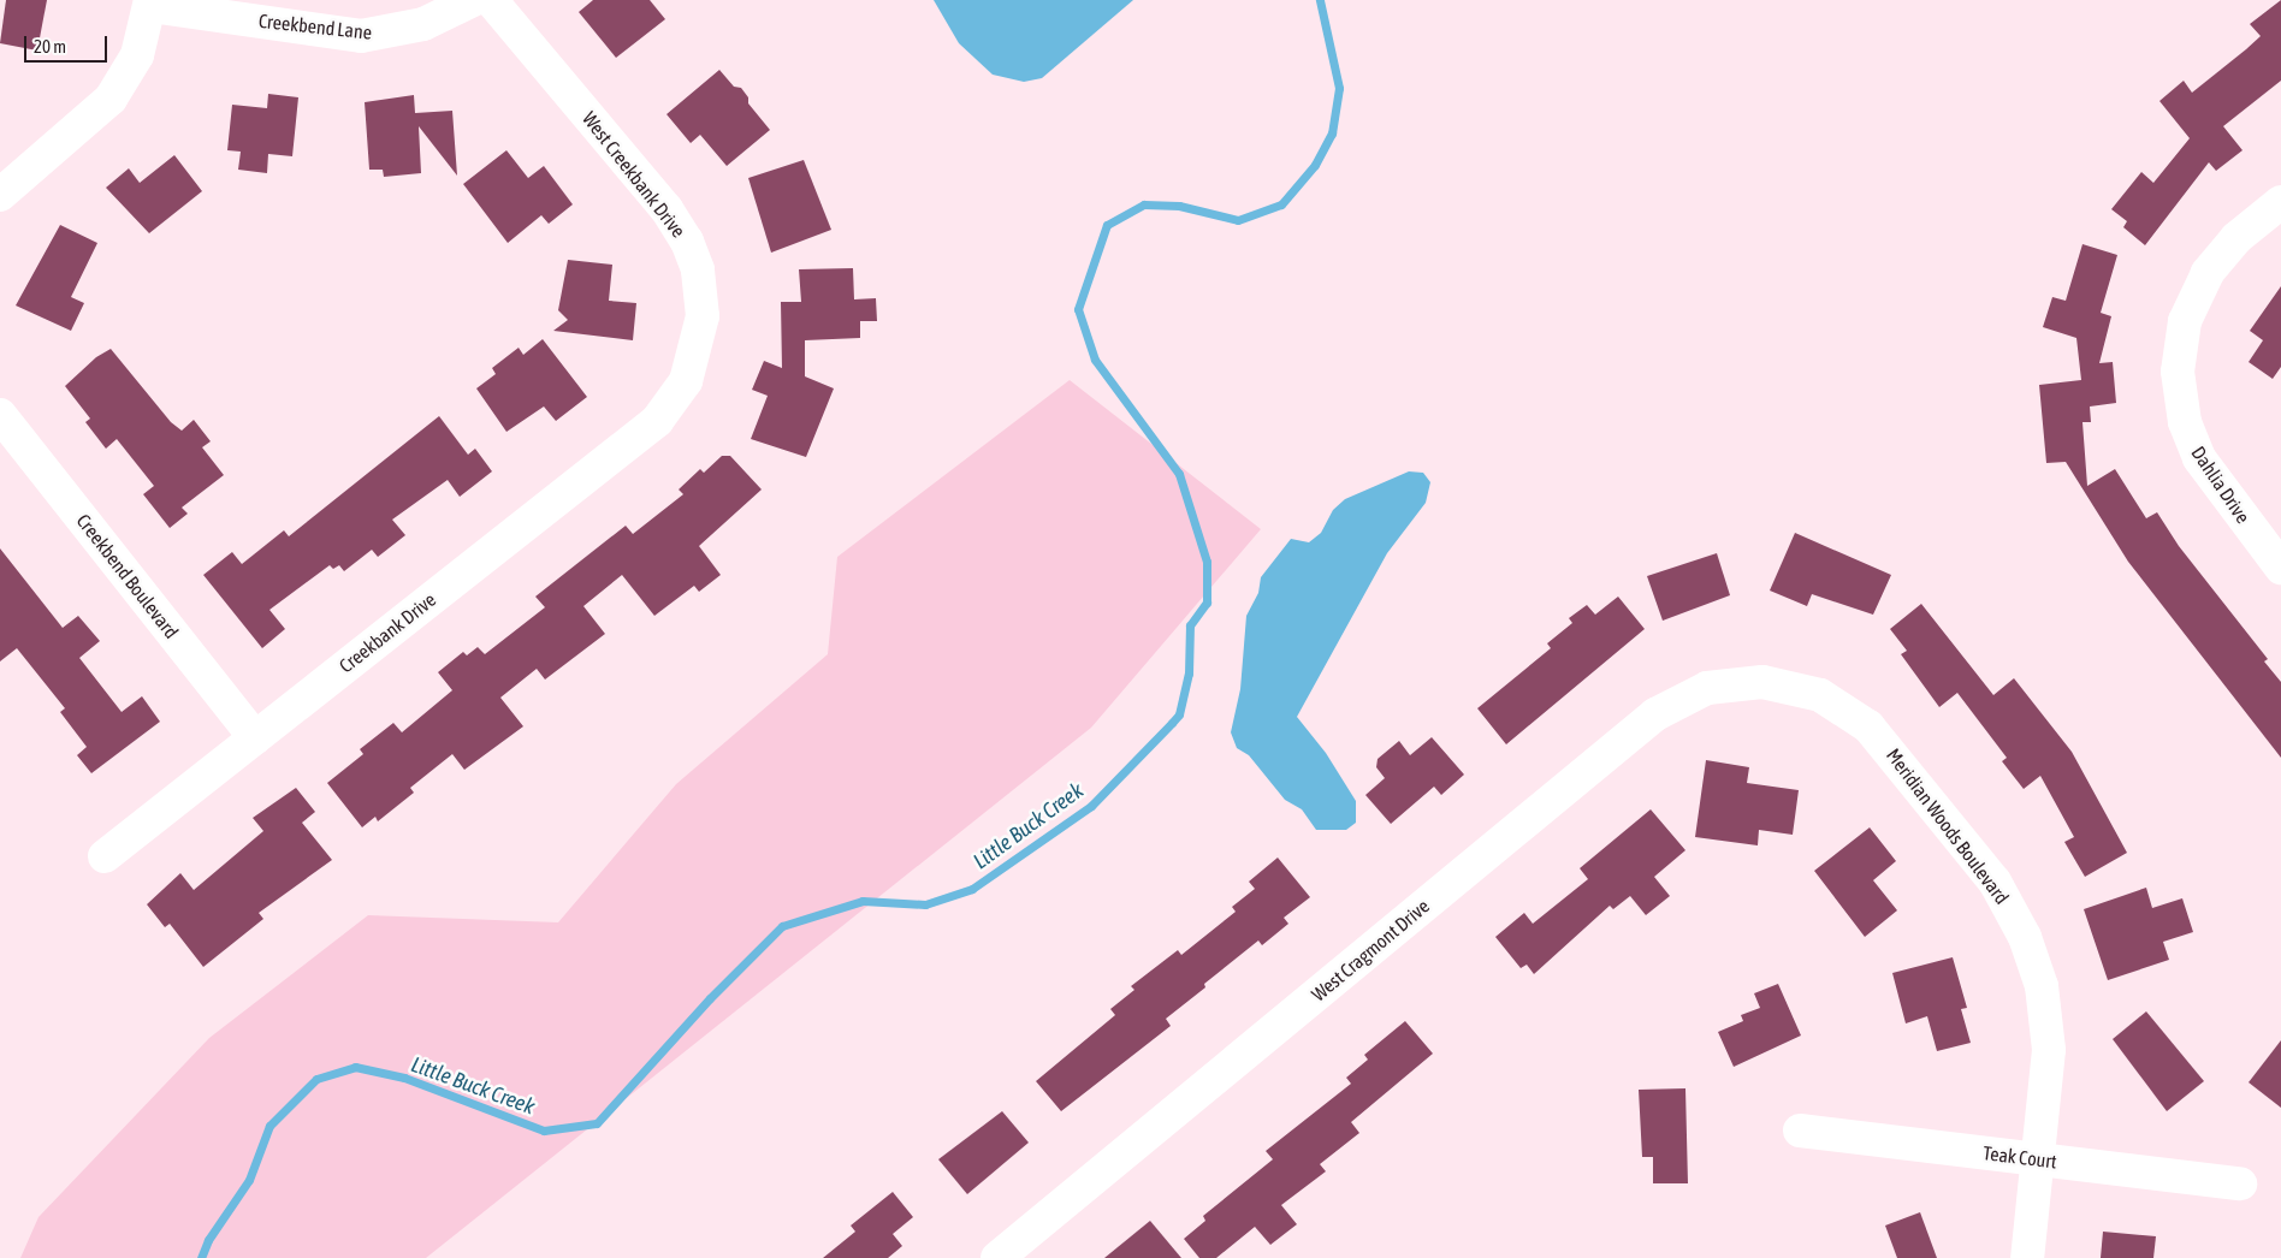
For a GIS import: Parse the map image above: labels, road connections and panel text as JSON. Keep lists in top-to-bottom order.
{
  "streets": {
    "street": [
      "Creekbend Lane",
      "West Creekbank Drive",
      "Dahlia Drive",
      "Creekbend Boulevard",
      "Creekbank Drive",
      "Meridian Woods Boulevard",
      "West Cragmont Drive",
      "Teak Court"
    ]
  },
  "crossings": [
    ["West Creekbank Drive", "Creekbank Drive"],
    ["Creekbend Boulevard", "Creekbank Drive"],
    ["Meridian Woods Boulevard", "West Cragmont Drive"],
    ["Meridian Woods Boulevard", "Teak Court"]
  ],
  "water": ["Little Buck Creek"],
  "scale_bar": "20 m"
}
